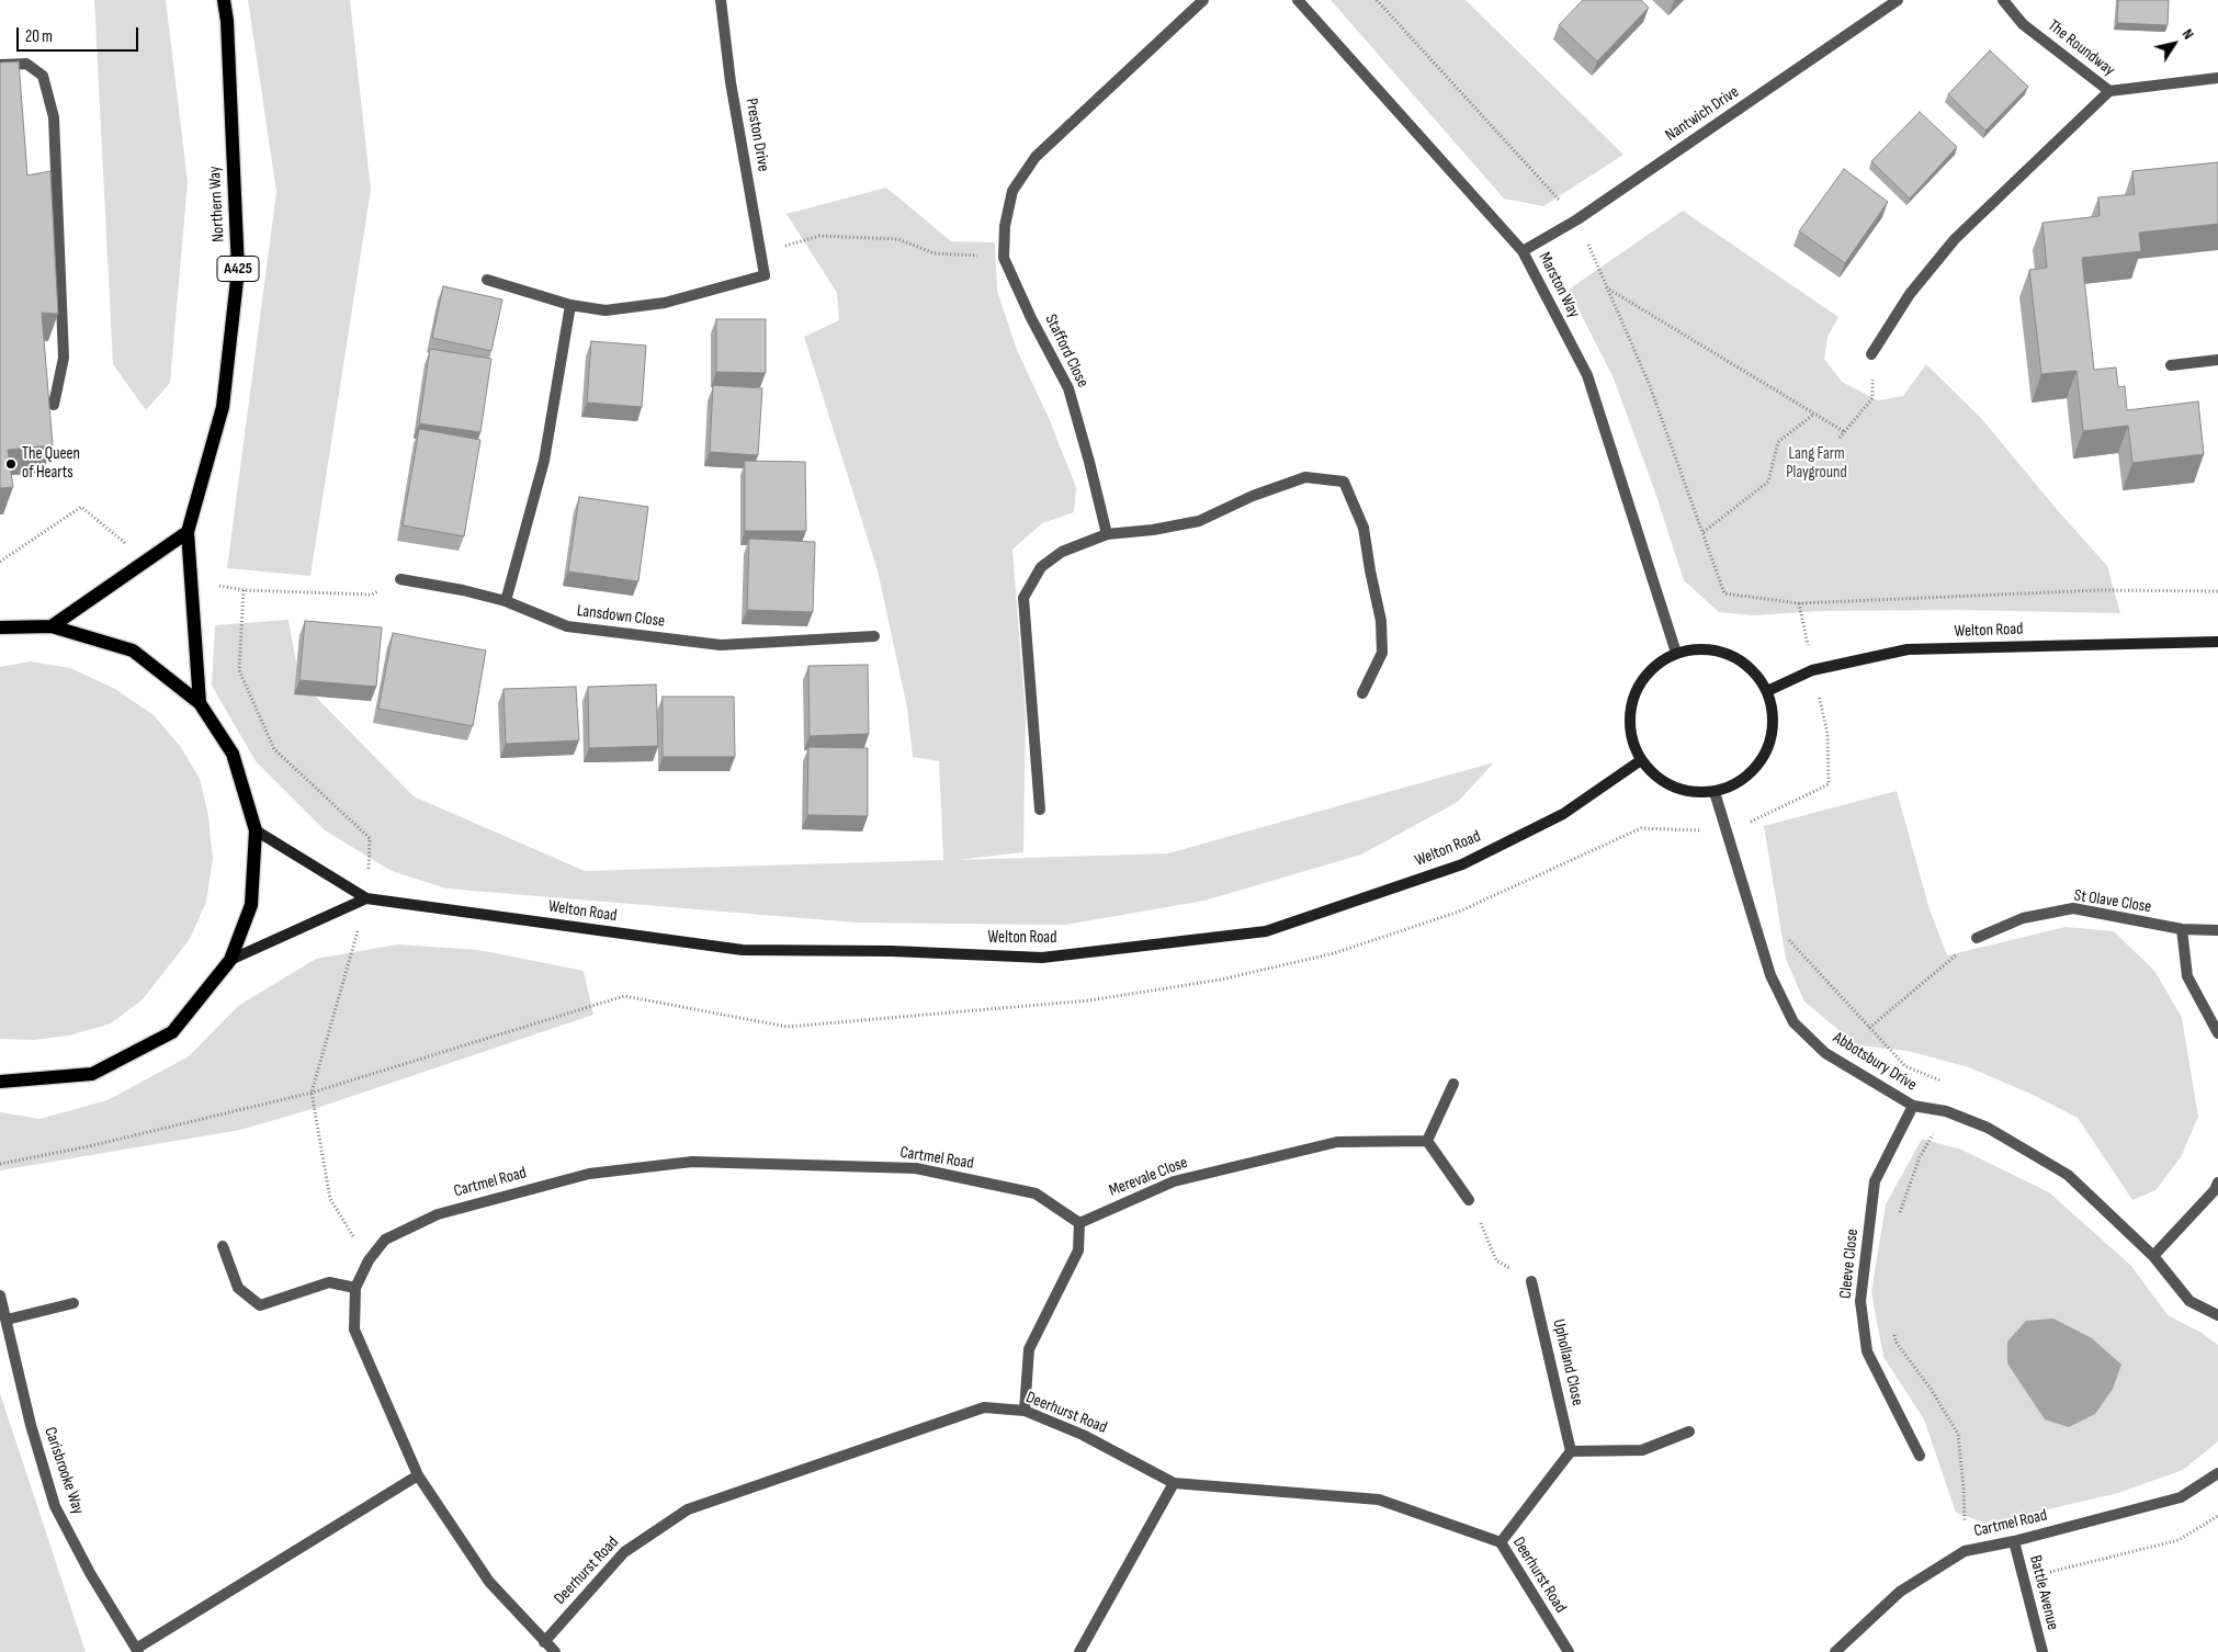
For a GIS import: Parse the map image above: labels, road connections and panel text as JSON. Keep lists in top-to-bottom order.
{
  "streets": {
    "main road": ["Northern Way", "A425"],
    "street": [
      "The Roundway",
      "Nantwich Drive",
      "Preston Drive",
      "Marston Way",
      "Stafford Close",
      "Lansdown Close",
      "Welton Road",
      "St Olave Close",
      "Abbotsbury Drive",
      "Cartmel Road",
      "Merevale Close",
      "Cleeve Close",
      "Upholland Close",
      "Deerhurst Road",
      "Carisbrooke Way",
      "Battle Avenue"
    ]
  },
  "crossings": [
    ["Nantwich Drive", "Marston Way"],
    ["Northern Way", "A425"],
    ["Marston Way", "Welton Road"],
    ["Marston Way", "Abbotsbury Drive"],
    ["Welton Road", "Abbotsbury Drive"],
    ["Abbotsbury Drive", "Cleeve Close"],
    ["Cartmel Road", "Merevale Close"],
    ["Cartmel Road", "Deerhurst Road"],
    ["Cartmel Road", "Carisbrooke Way"],
    ["Cartmel Road", "Battle Avenue"]
  ],
  "parks": ["Lang Farm Playground"],
  "places": ["The Queen of Hearts"],
  "scale_bar": "20 m",
  "north": "top right"
}
